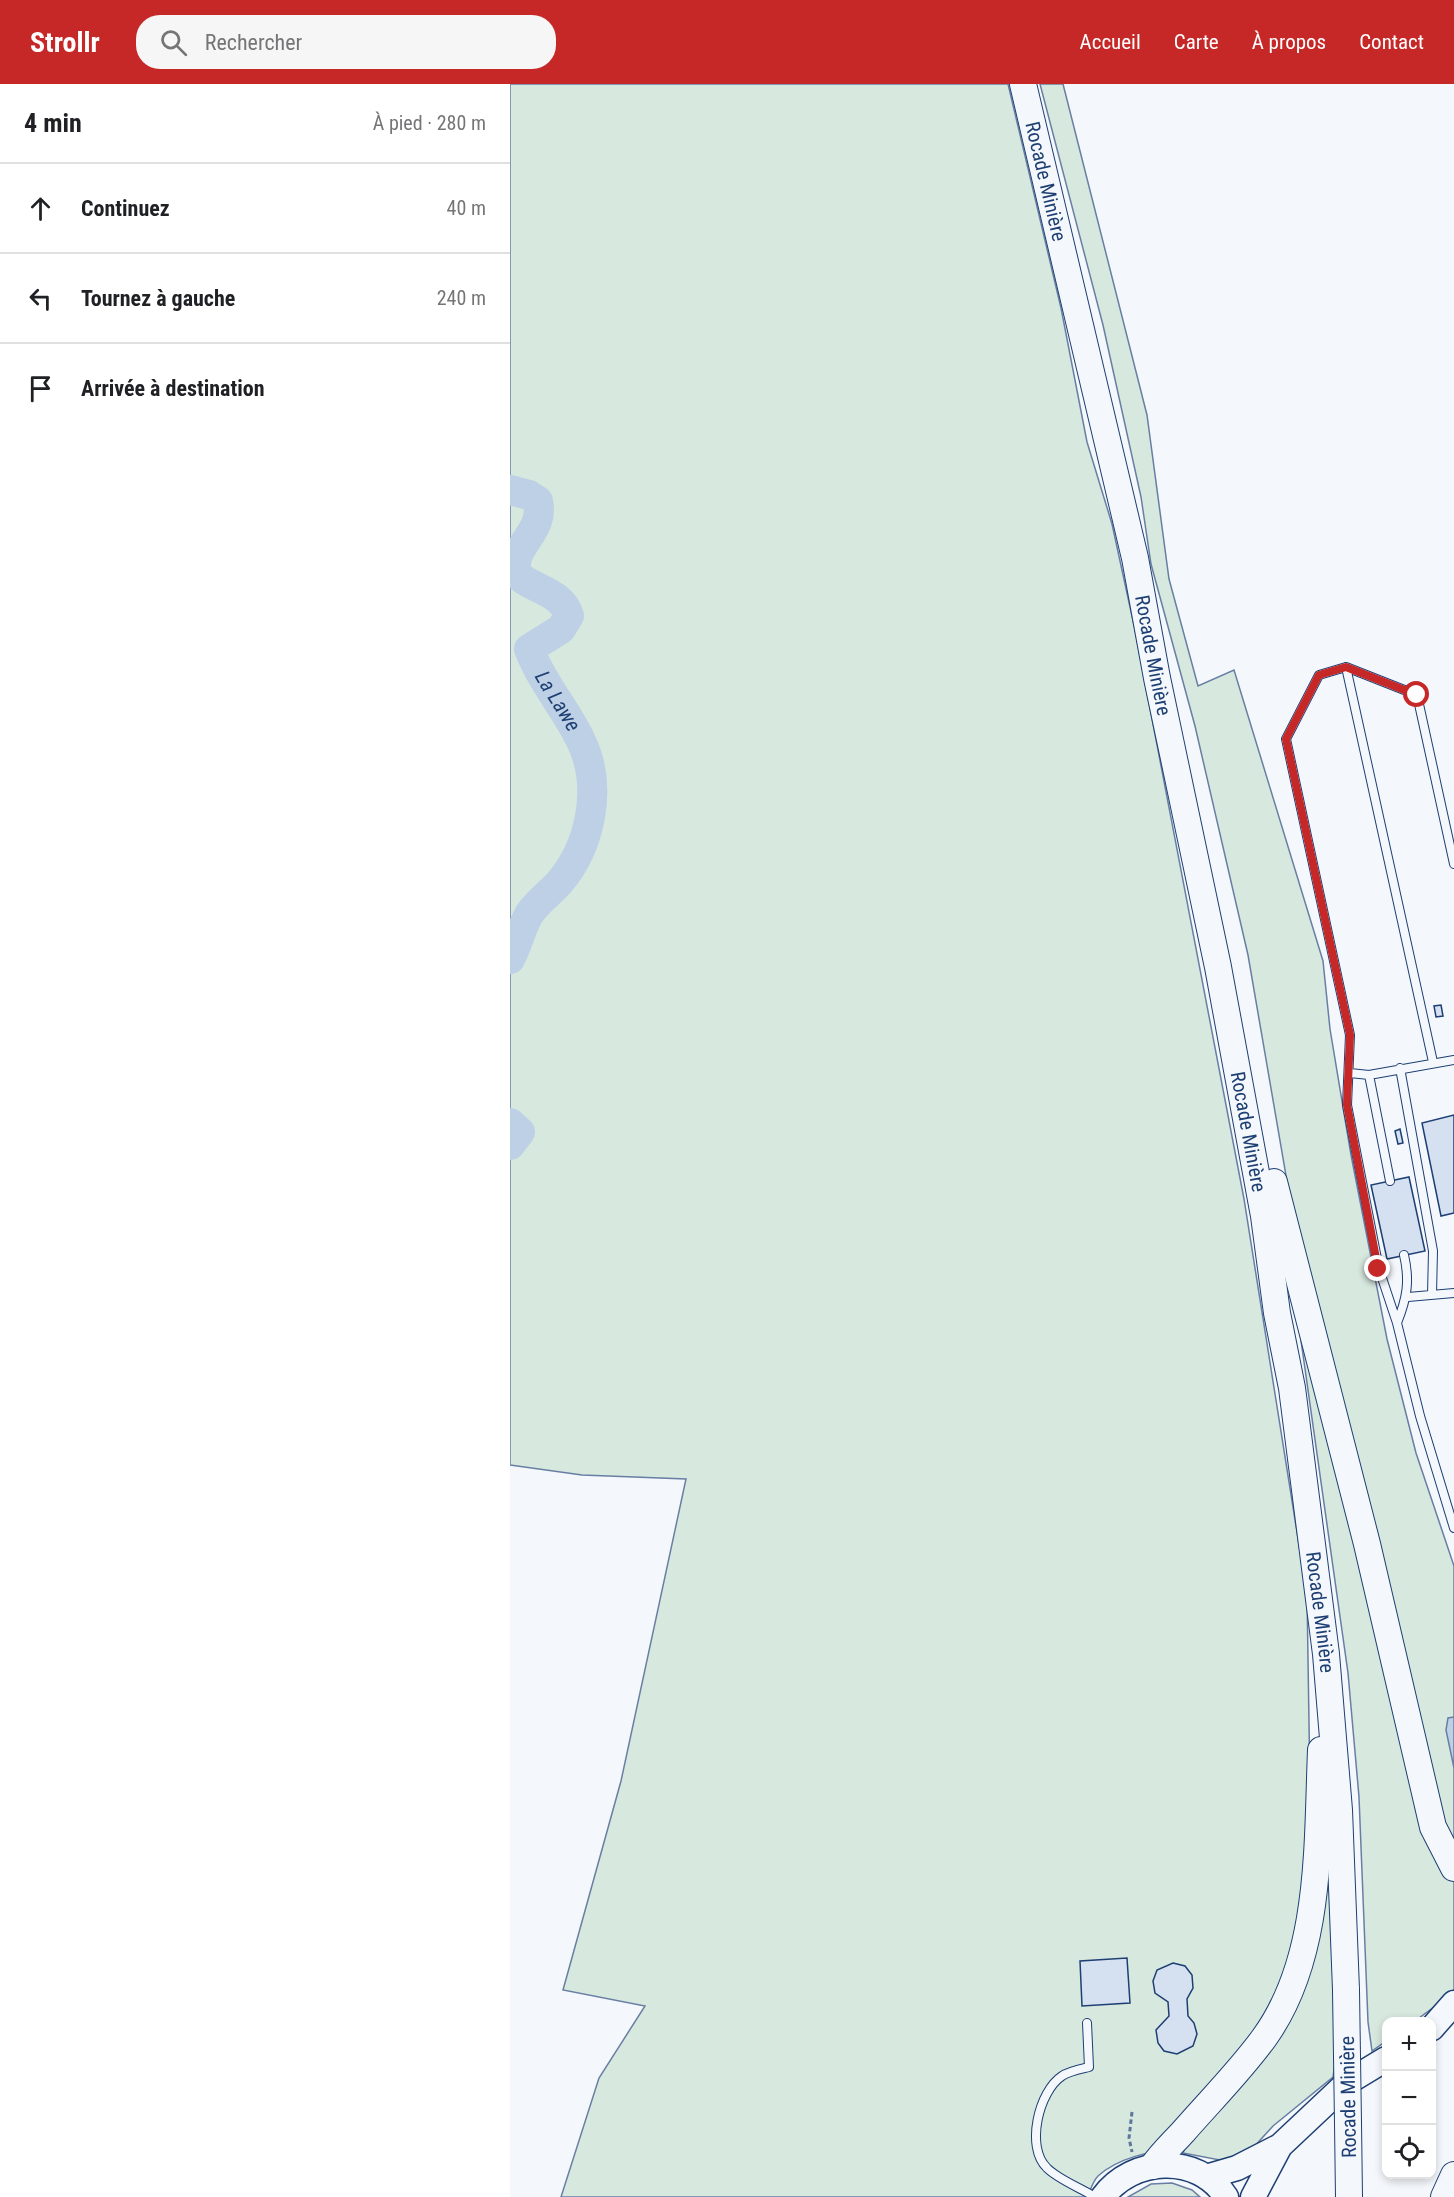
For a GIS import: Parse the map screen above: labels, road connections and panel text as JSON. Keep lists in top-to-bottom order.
{
  "streets": {
    "highway": ["Rocade Minière"]
  },
  "water": ["La Lawe"],
  "page": {
    "header": "Strollr",
    "search": "Rechercher",
    "nav": [
      "Accueil",
      "Carte",
      "À propos",
      "Contact"
    ],
    "heading": ["4 min", "À pied · 280 m"],
    "list": [
      ["Continuez", "40 m"],
      ["Tournez à gauche", "240 m"],
      "Arrivée à destination"
    ],
    "map_buttons": ["+", "−"]
  }
}
